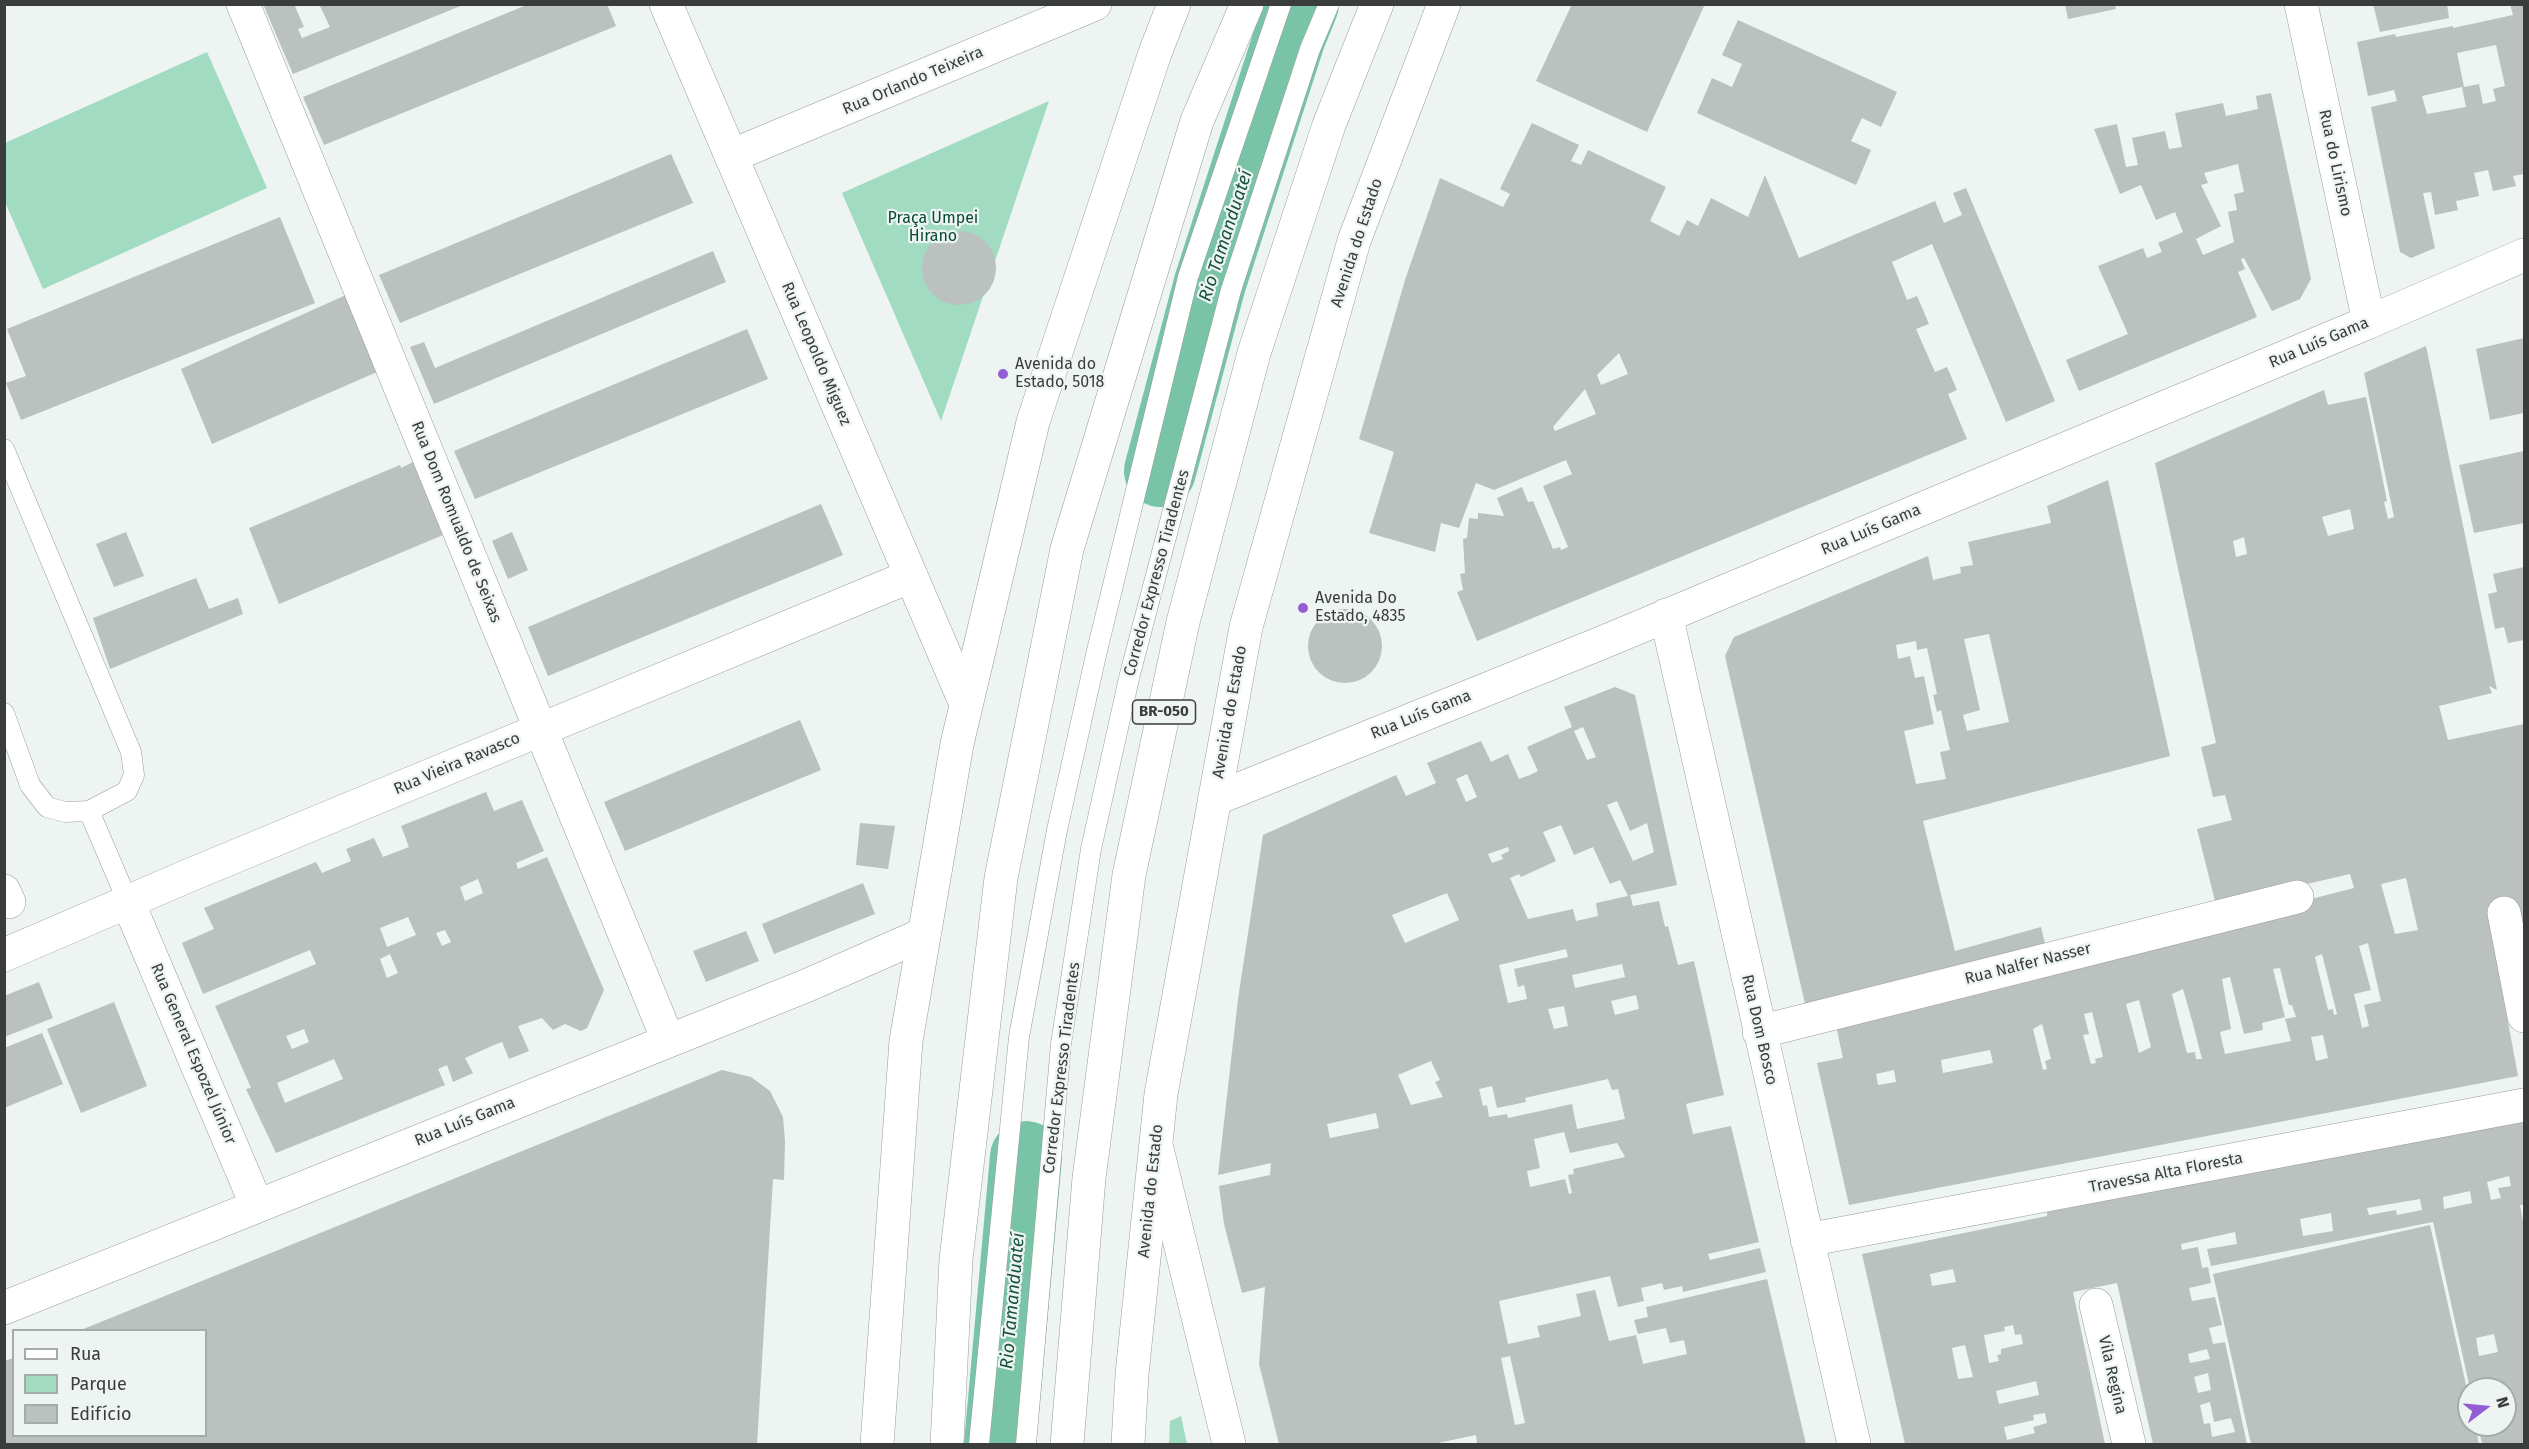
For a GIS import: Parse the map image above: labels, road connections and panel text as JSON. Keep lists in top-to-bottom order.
{
  "streets": {
    "main road": [
      "Rua Orlando Teixeira",
      "Rua do Lirismo",
      "Avenida do Estado",
      "Rua Luís Gama",
      "Rua Leopoldo Miguez",
      "Rua Dom Romualdo de Seixas",
      "BR-050",
      "Rua Vieira Ravasco",
      "Rua Nalfer Nasser",
      "Rua Dom Bosco",
      "Rua General Espozel Júnior",
      "Travessa Alta Floresta",
      "Vila Regina"
    ],
    "lane": ["Corredor Expresso Tiradentes"]
  },
  "crossings": [
    ["Rua Orlando Teixeira", "Rua Leopoldo Miguez"],
    ["Rua do Lirismo", "Rua Luís Gama"],
    ["Avenida do Estado", "Rua Luís Gama"],
    ["Rua Luís Gama", "Rua Dom Romualdo de Seixas"],
    ["Rua Luís Gama", "Rua Dom Bosco"],
    ["Rua Luís Gama", "Rua General Espozel Júnior"],
    ["Rua Leopoldo Miguez", "Rua Vieira Ravasco"],
    ["Rua Dom Romualdo de Seixas", "Rua Vieira Ravasco"],
    ["Rua Vieira Ravasco", "Rua General Espozel Júnior"],
    ["Rua Nalfer Nasser", "Rua Dom Bosco"],
    ["Rua Dom Bosco", "Travessa Alta Floresta"]
  ],
  "water": ["Rio Tamanduateí"],
  "parks": ["Praça Umpei Hirano"],
  "places": ["Avenida do Estado, 5018", "Avenida Do Estado, 4835"],
  "legend": ["Rua", "Parque", "Edifício"],
  "north": "right"
}
